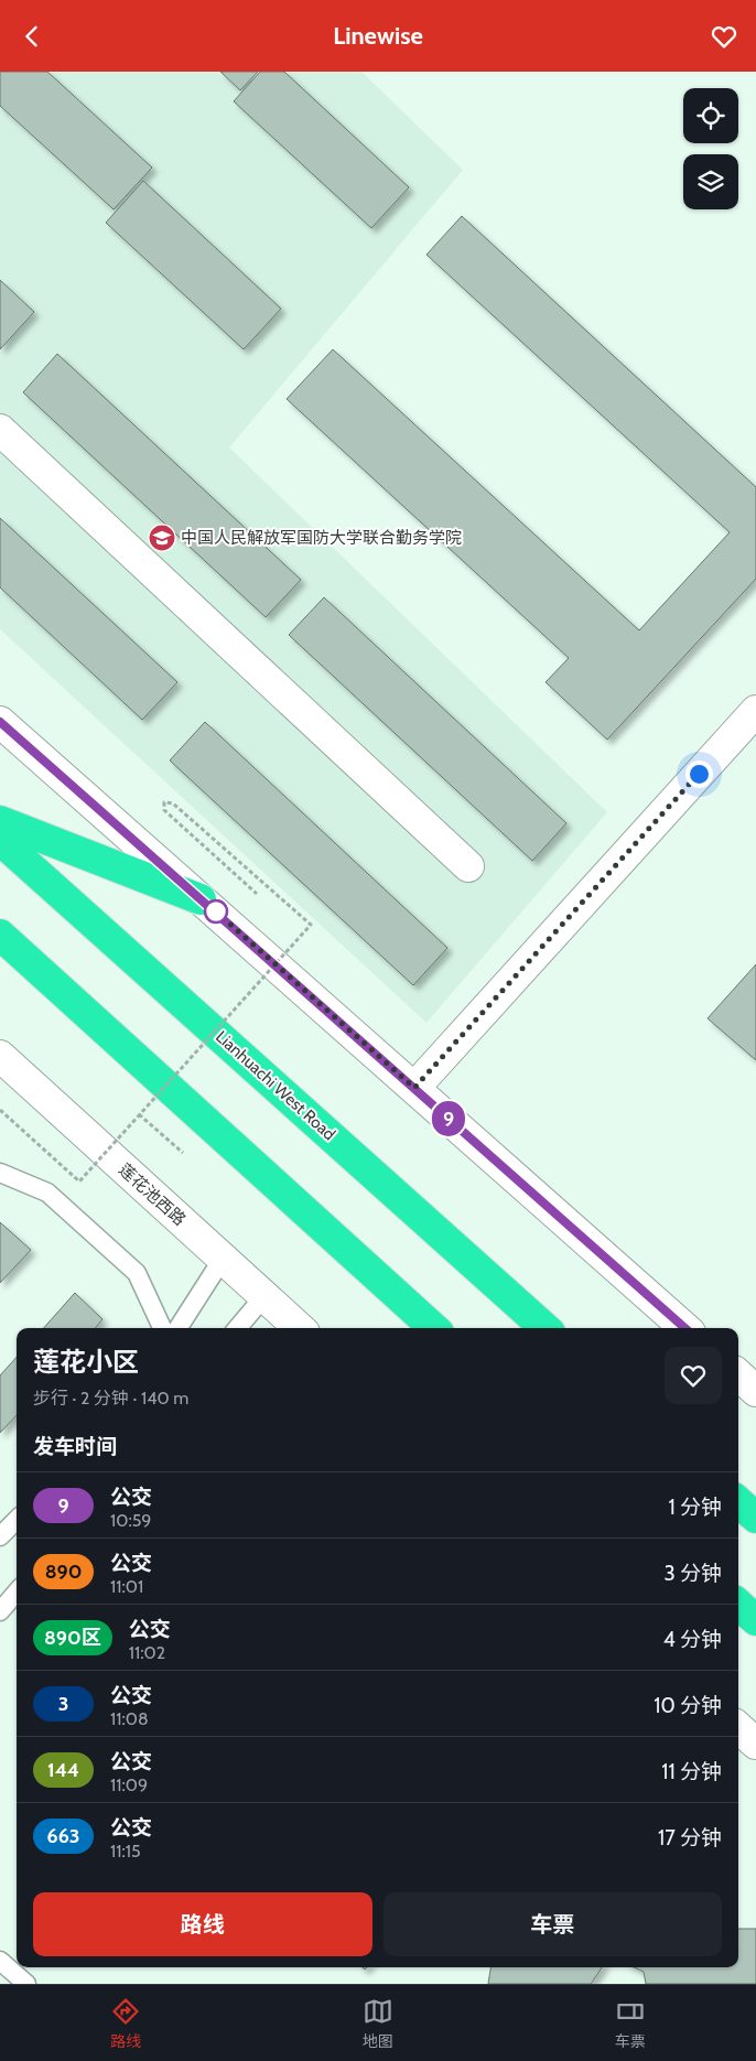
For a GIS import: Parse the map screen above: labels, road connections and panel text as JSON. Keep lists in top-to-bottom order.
{
  "streets": {
    "highway": ["Lianhuachi West Road"],
    "street": ["莲花池西路"]
  },
  "places": {
    "school or university": ["中国人民解放军国防大学联合勤务学院"]
  },
  "lines": ["bus line 9"],
  "page": {
    "header": "Linewise",
    "on_map": "9",
    "heading": [
      ["莲花小区", "步行 · 2 分钟 · 140 m"],
      "发车时间"
    ],
    "list": [
      {
        "mark": "9",
        "name": "公交",
        "note": "10:59",
        "value": "1 分钟"
      },
      {
        "mark": "890",
        "name": "公交",
        "note": "11:01",
        "value": "3 分钟"
      },
      {
        "mark": "890区",
        "name": "公交",
        "note": "11:02",
        "value": "4 分钟"
      },
      {
        "mark": "3",
        "name": "公交",
        "note": "11:08",
        "value": "10 分钟"
      },
      {
        "mark": "144",
        "name": "公交",
        "note": "11:09",
        "value": "11 分钟"
      },
      {
        "mark": "663",
        "name": "公交",
        "note": "11:15",
        "value": "17 分钟"
      }
    ],
    "buttons": ["路线", "车票"],
    "tabs": ["路线", "地图", "车票"]
  }
}
